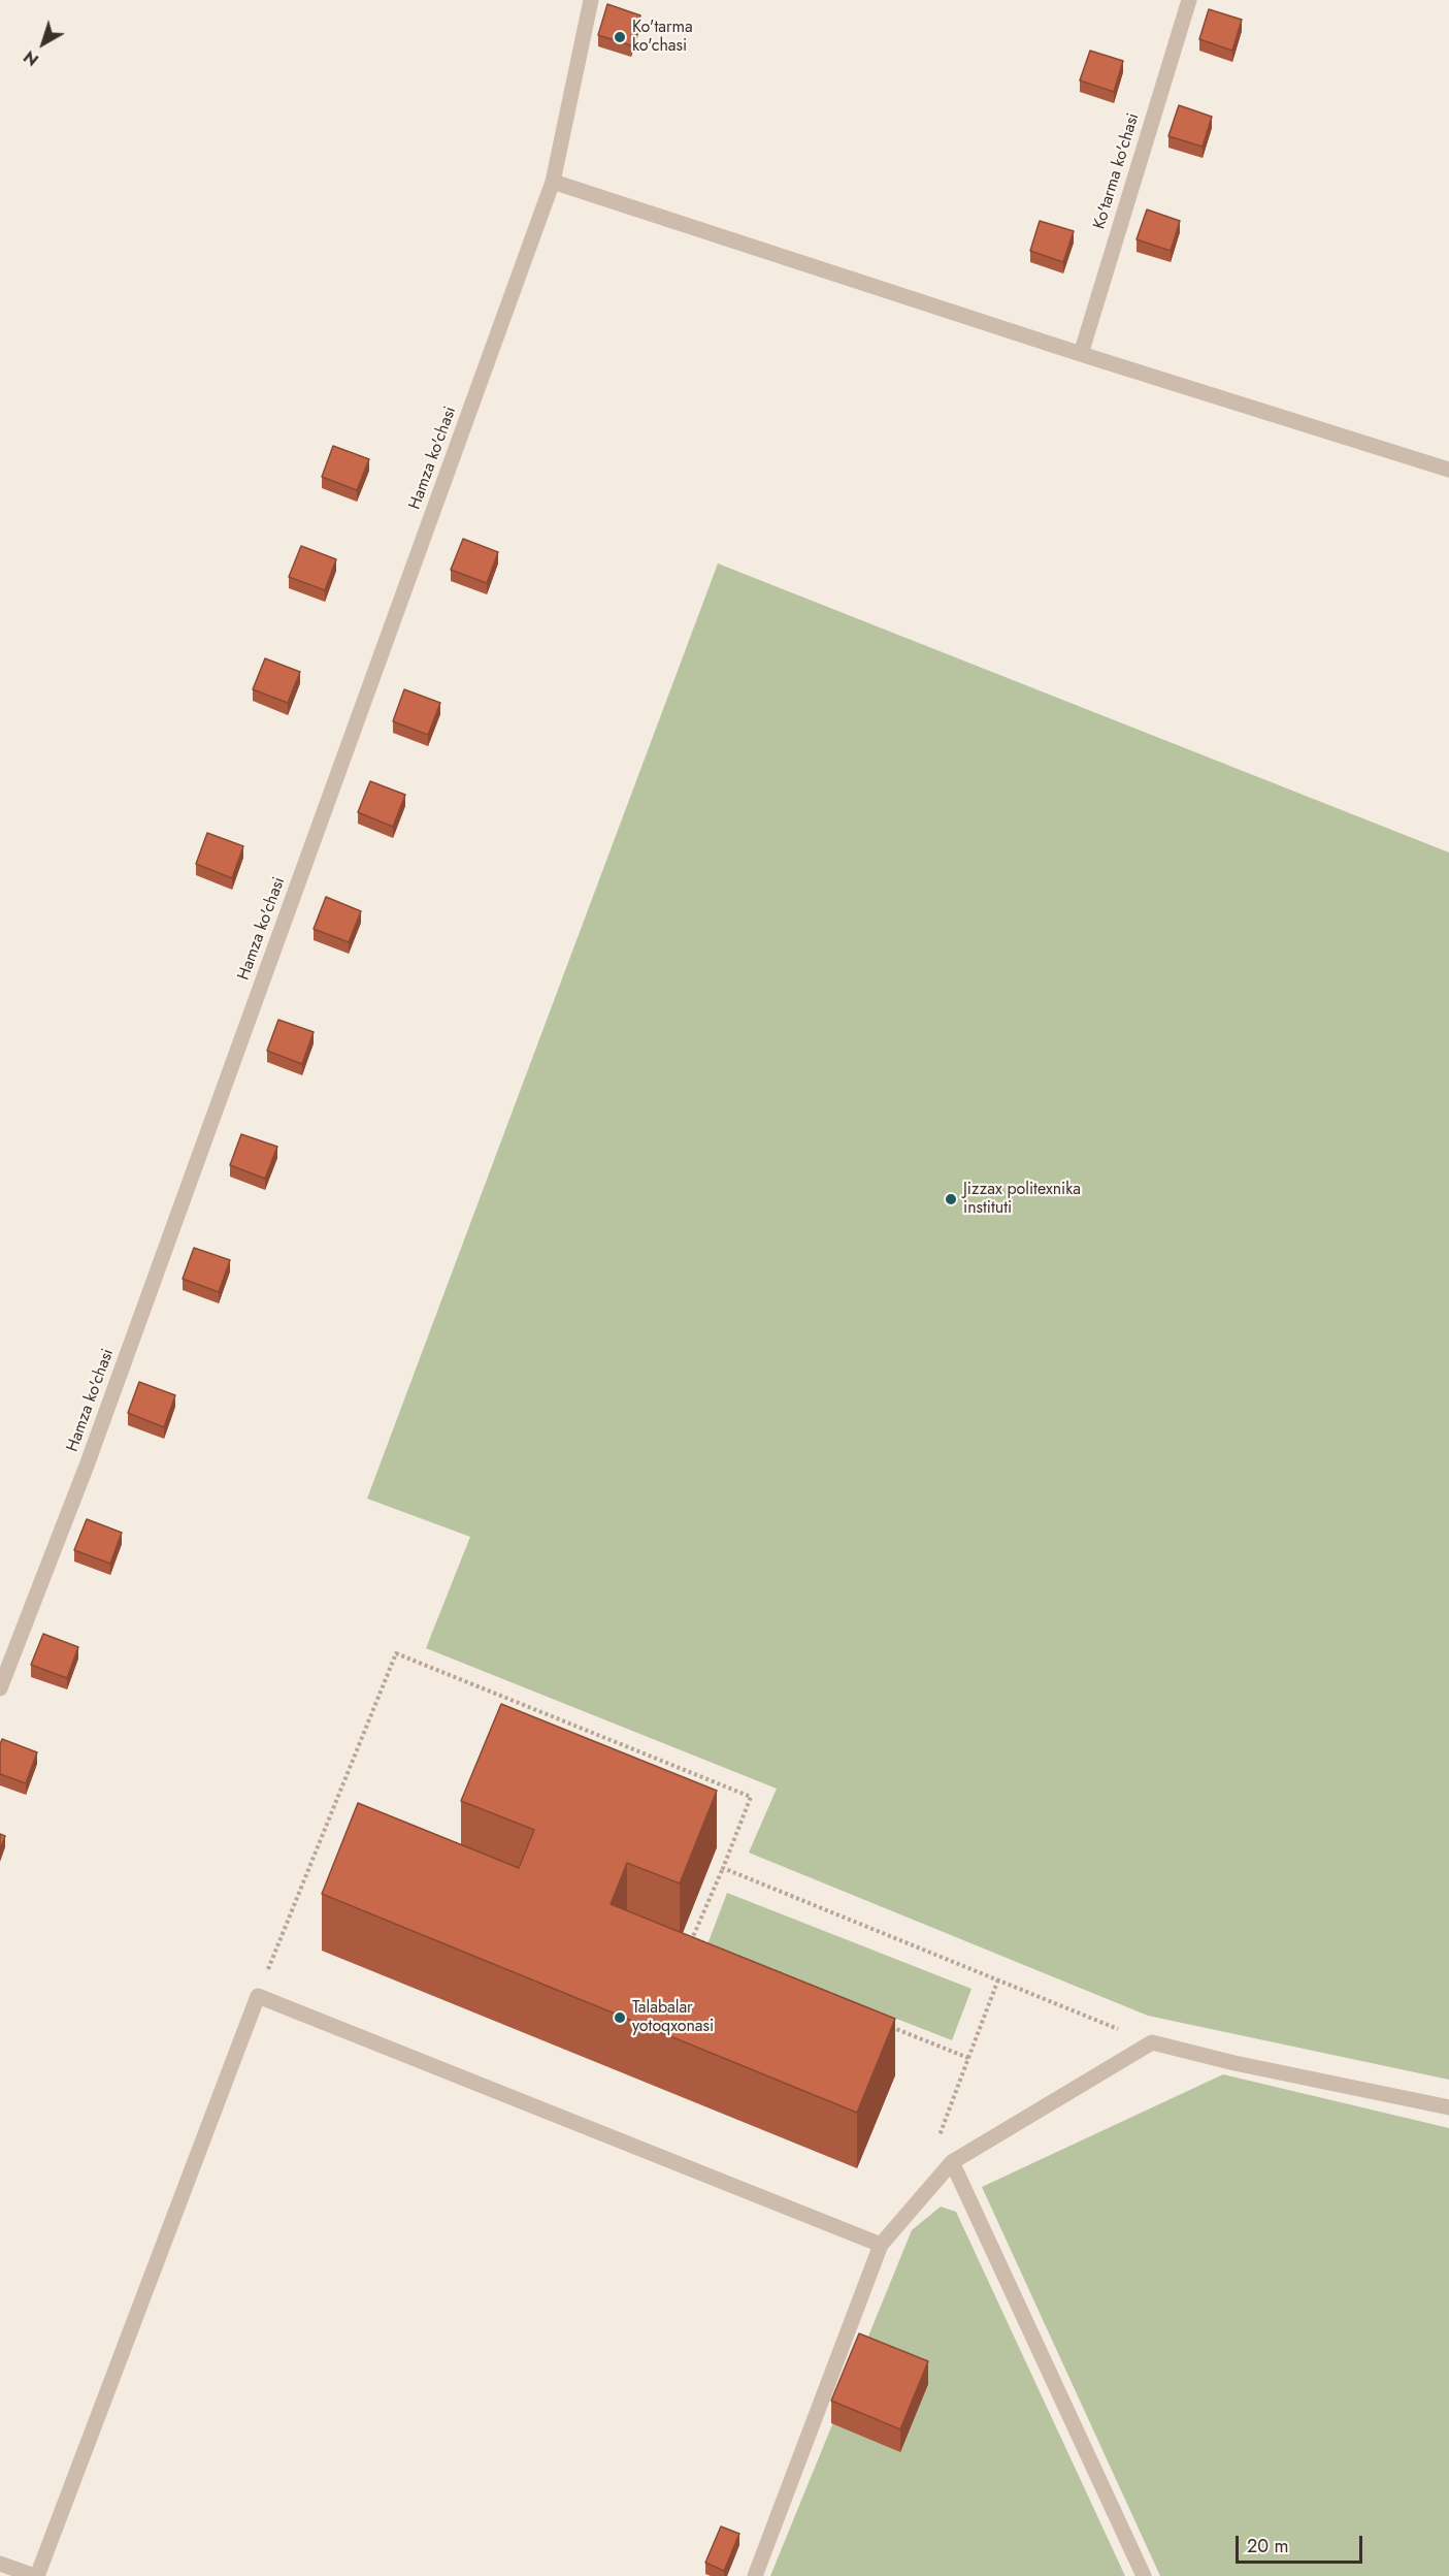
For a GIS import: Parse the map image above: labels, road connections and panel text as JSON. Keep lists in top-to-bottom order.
{
  "streets": {
    "street": ["Ko'tarma ko'chasi", "Hamza ko'chasi"]
  },
  "places": ["Ko'tarma ko'chasi", "Jizzax politexnika instituti", "Talabalar yotoqxonasi"],
  "scale_bar": "20 m",
  "north": "bottom left"
}
